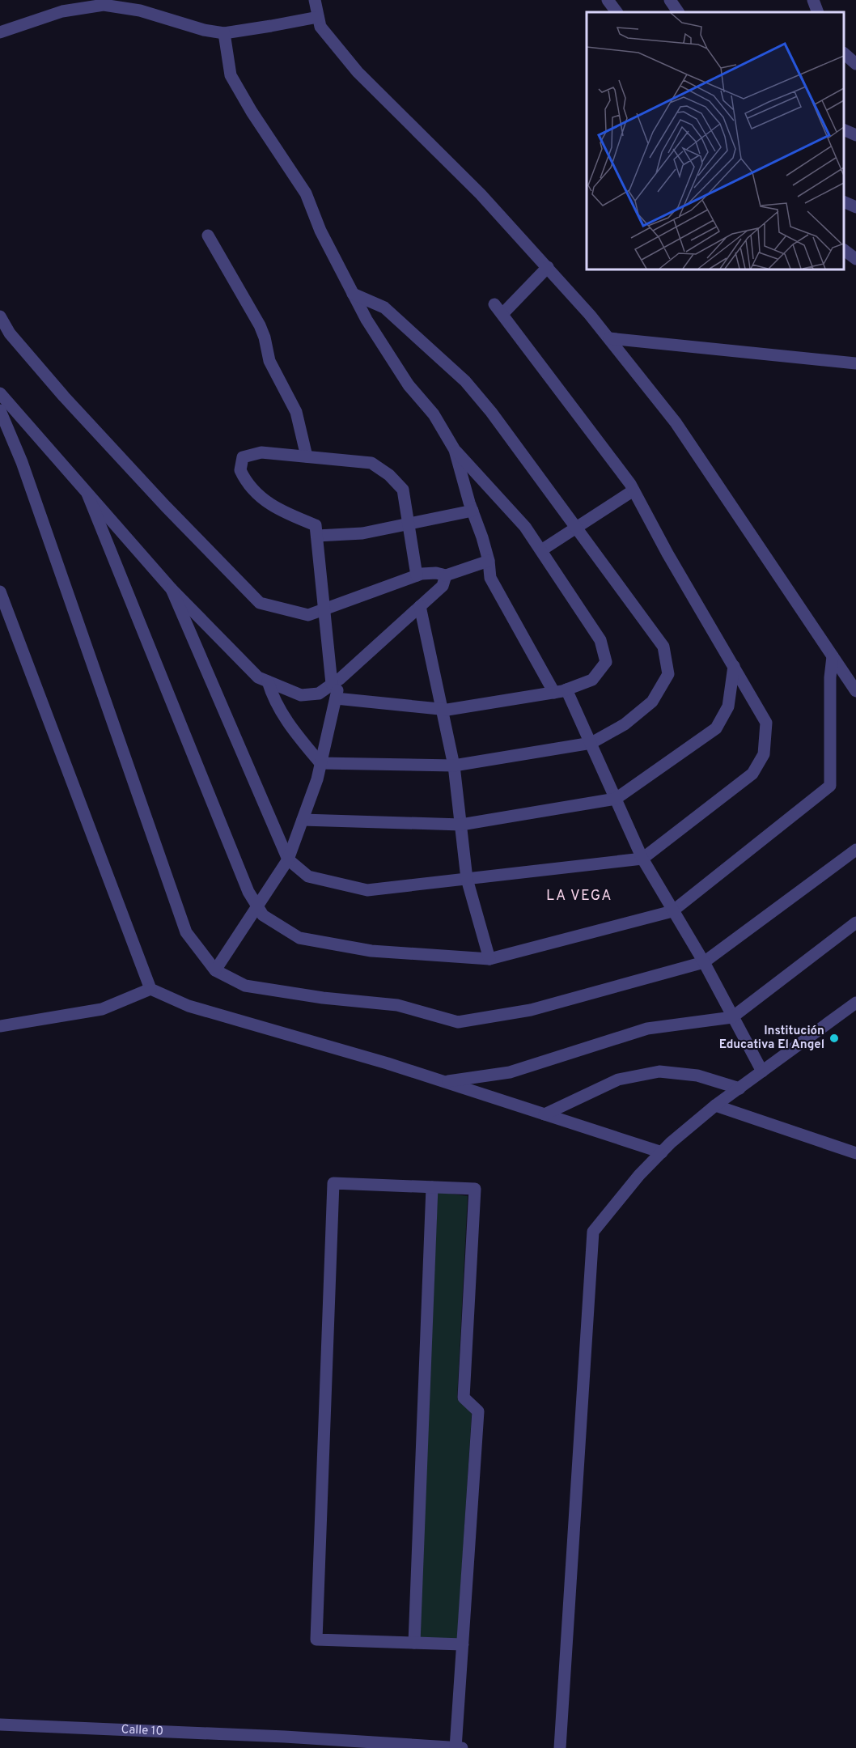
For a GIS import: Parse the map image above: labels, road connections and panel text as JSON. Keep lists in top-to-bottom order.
{
  "streets": {
    "street": ["Calle 10"]
  },
  "districts": ["LA VEGA"],
  "places": ["Institución Educativa El Angel"]
}
